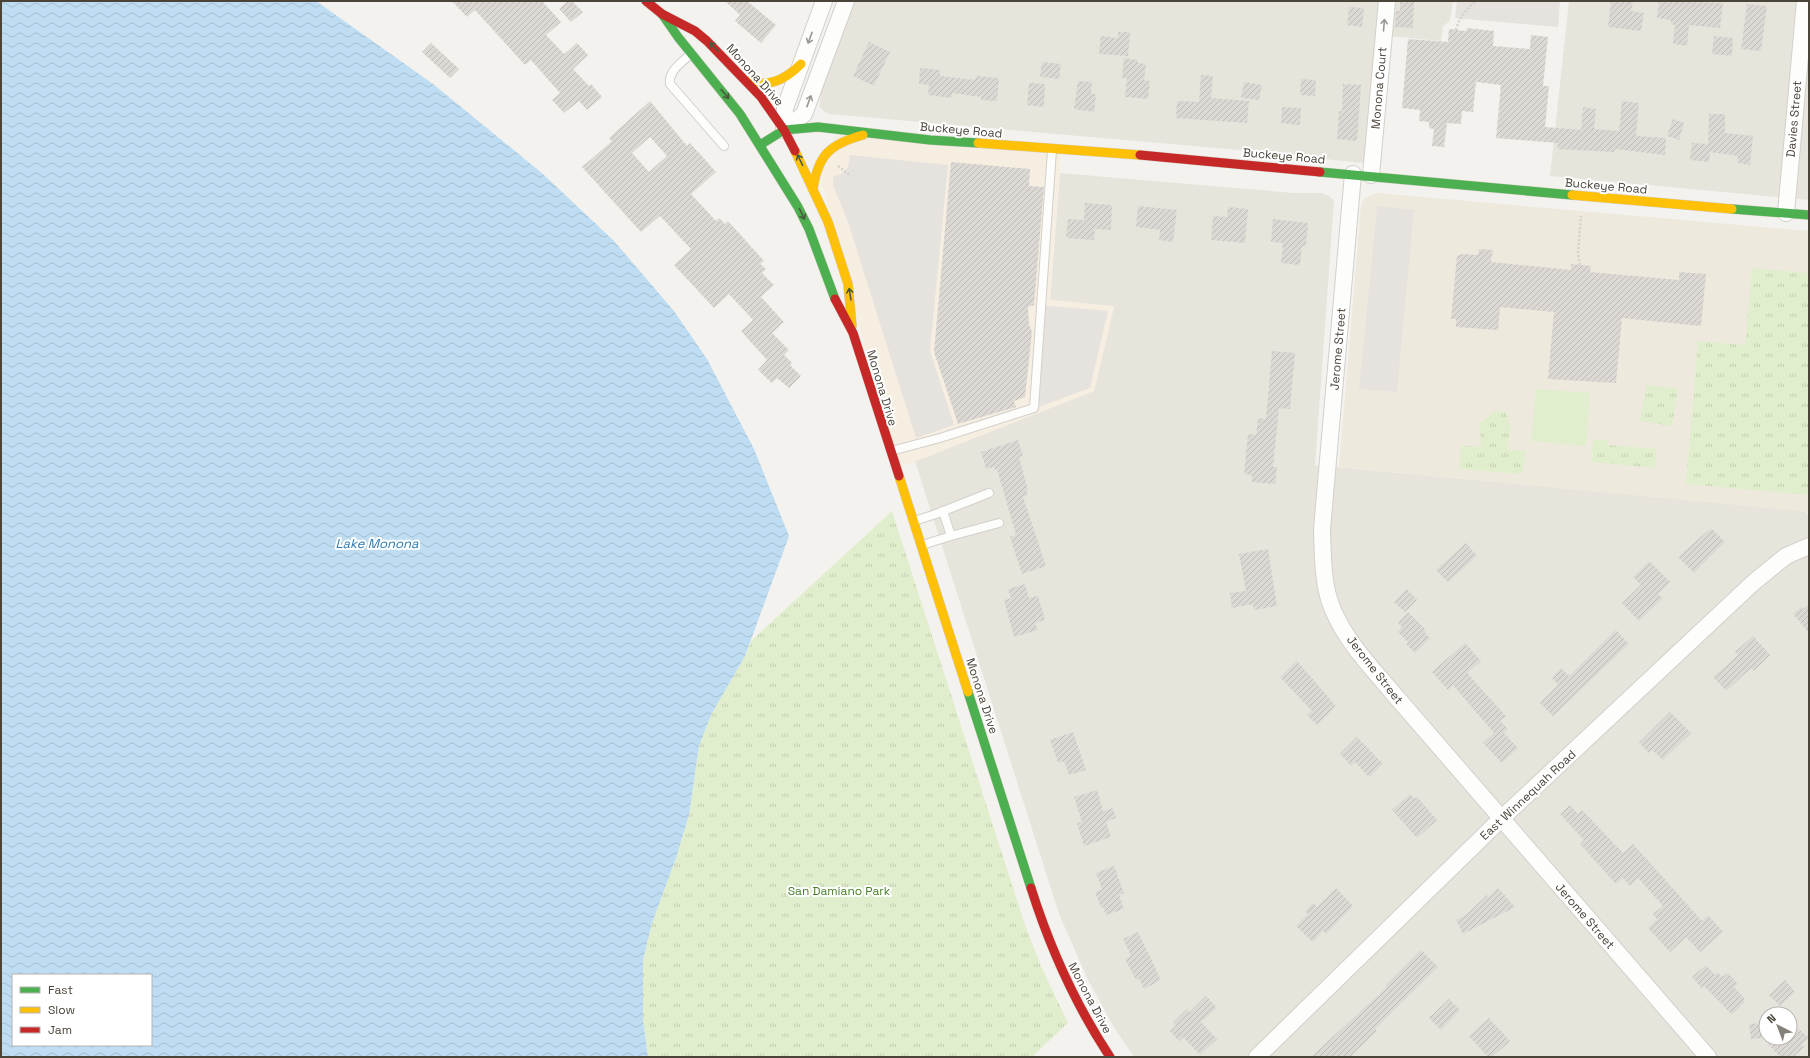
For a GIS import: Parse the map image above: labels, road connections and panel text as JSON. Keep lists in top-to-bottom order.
{
  "streets": {
    "street": [
      "Monona Drive",
      "Monona Court",
      "Davies Street",
      "Buckeye Road",
      "Jerome Street",
      "East Winnequah Road"
    ]
  },
  "crossings": [
    ["Monona Drive", "Buckeye Road"],
    ["Monona Court", "Buckeye Road"],
    ["Davies Street", "Buckeye Road"],
    ["Buckeye Road", "Jerome Street"],
    ["Jerome Street", "East Winnequah Road"]
  ],
  "one_way": ["Monona Court"],
  "water": ["Lake Monona"],
  "parks": ["San Damiano Park"],
  "legend": ["Fast", "Slow", "Jam"],
  "north": "top left"
}
